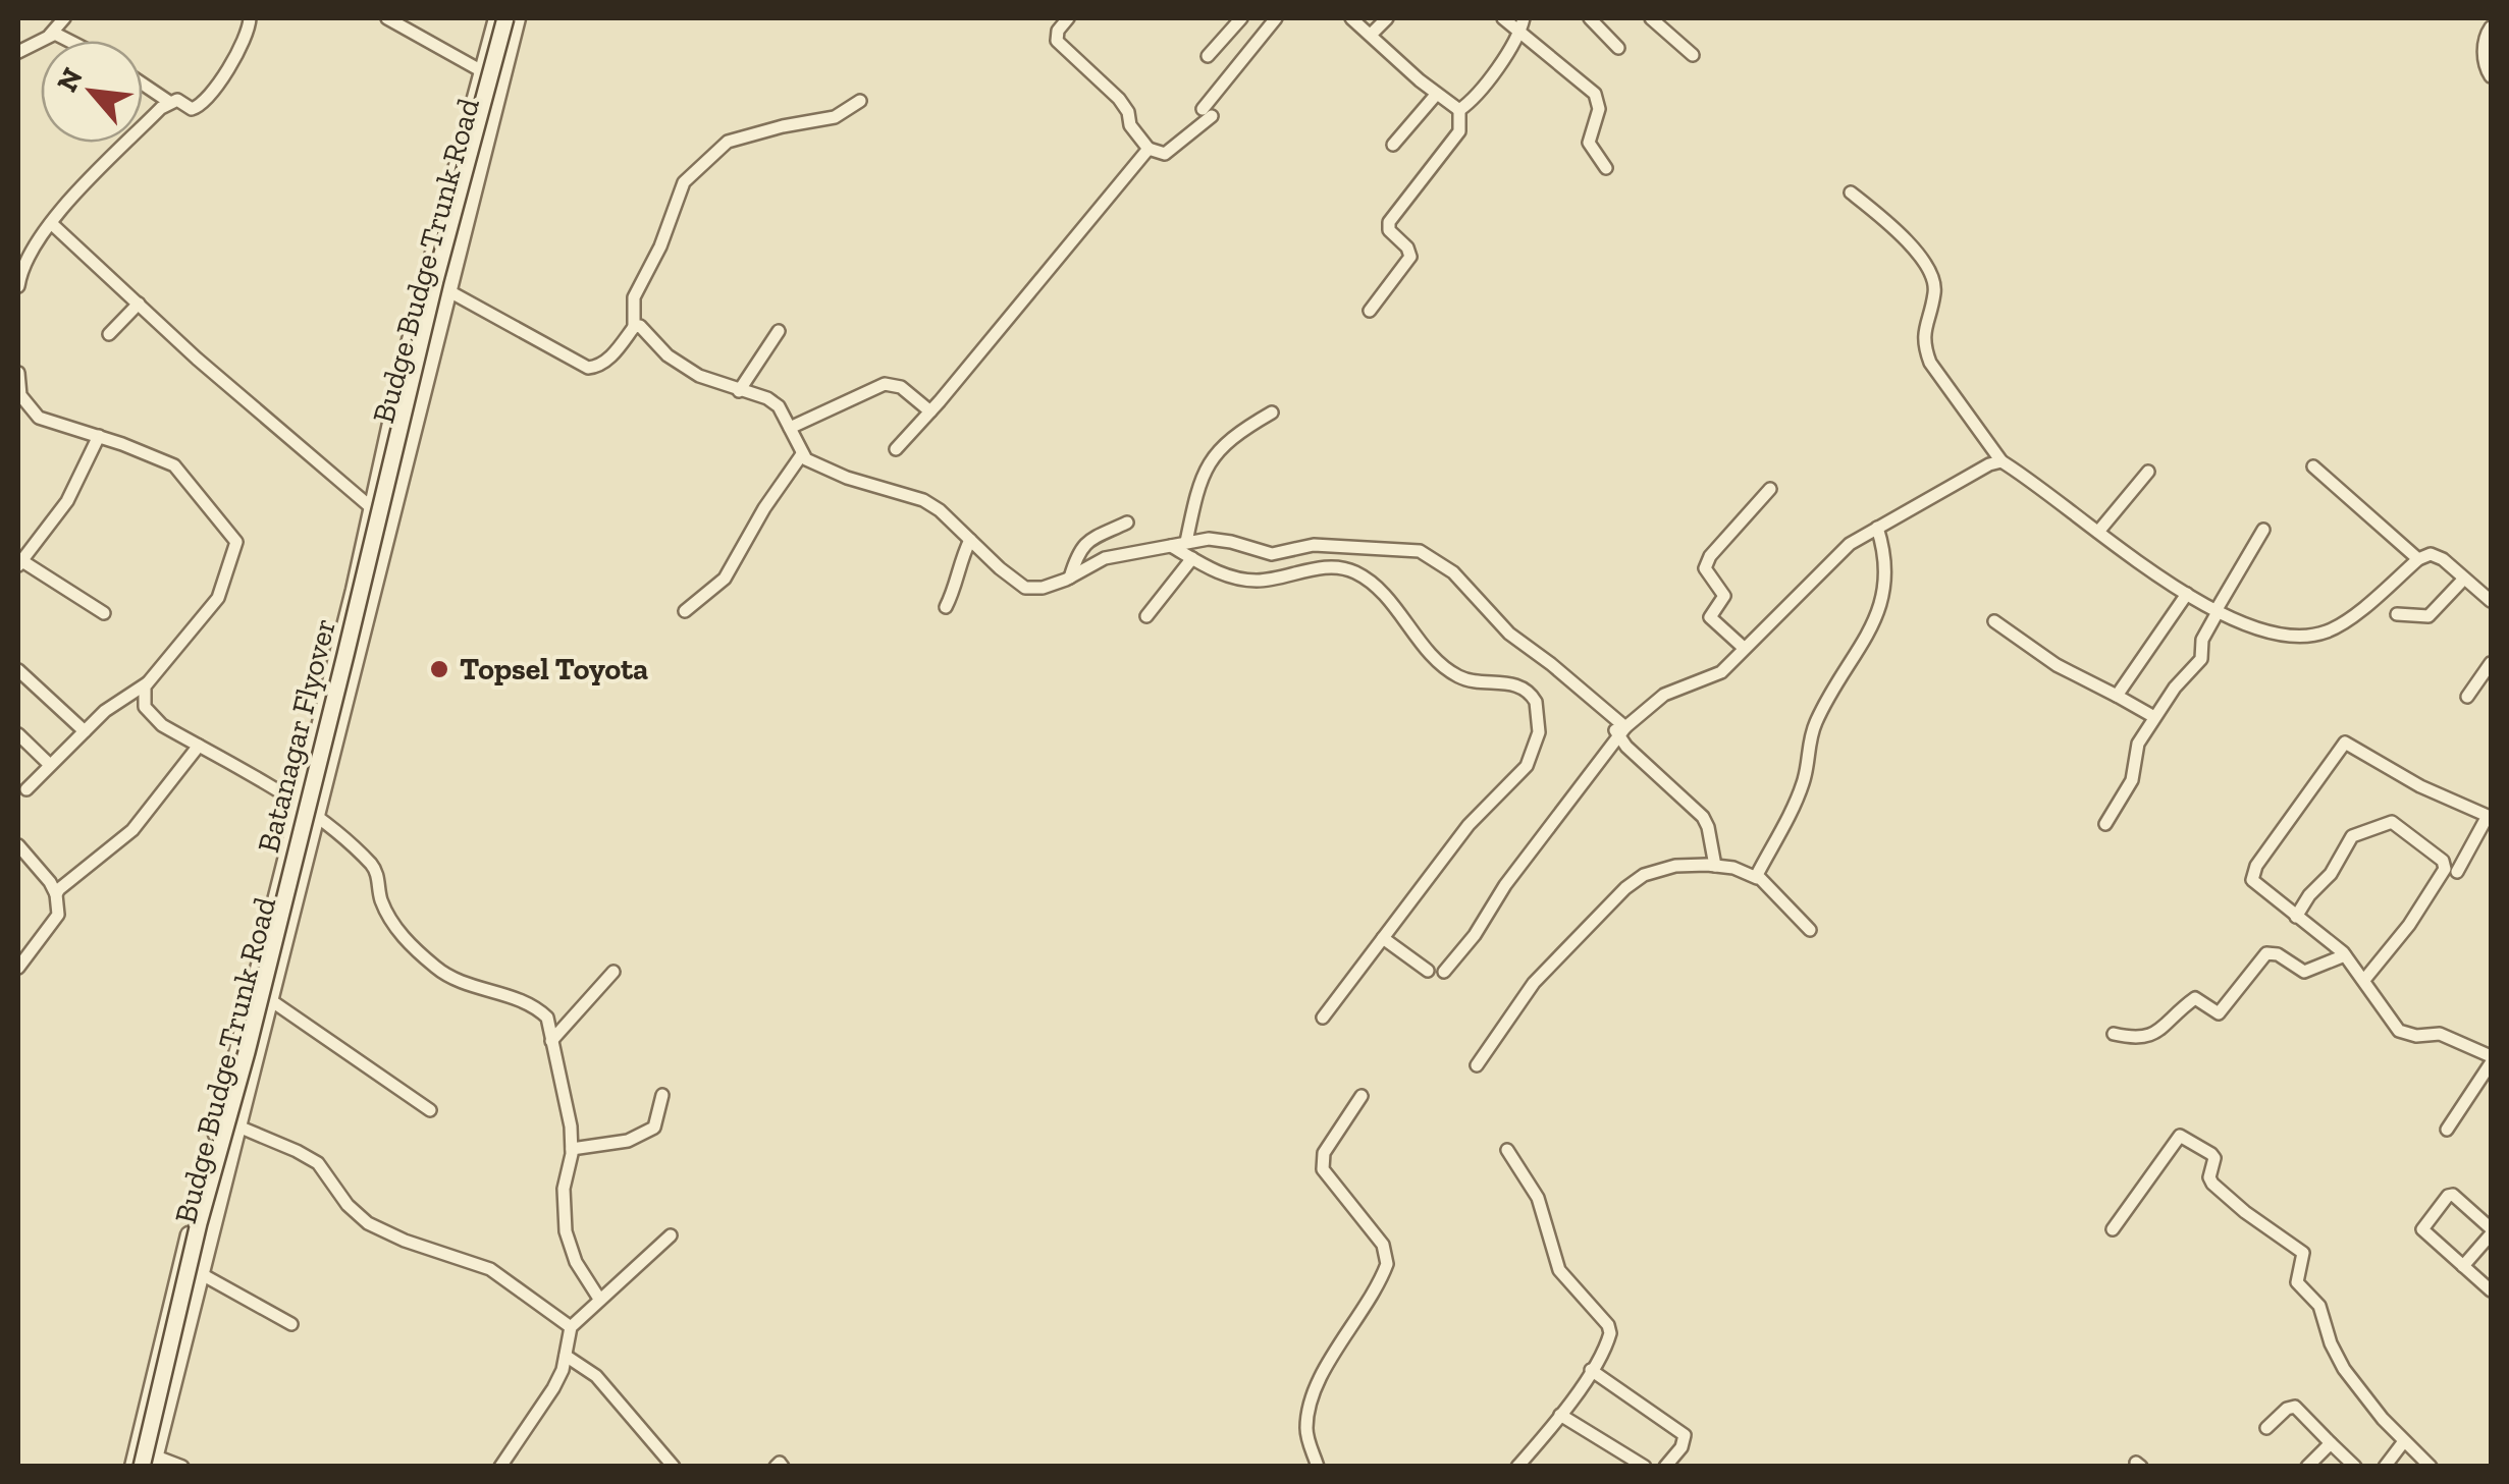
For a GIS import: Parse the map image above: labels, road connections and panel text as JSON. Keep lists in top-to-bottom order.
{
  "streets": {
    "main road": ["Batanagar Flyover"],
    "street": ["Budge Budge Trunk Road"]
  },
  "crossings": [
    ["Budge Budge Trunk Road", "Batanagar Flyover"]
  ],
  "places": ["Topsel Toyota"],
  "north": "top left"
}
